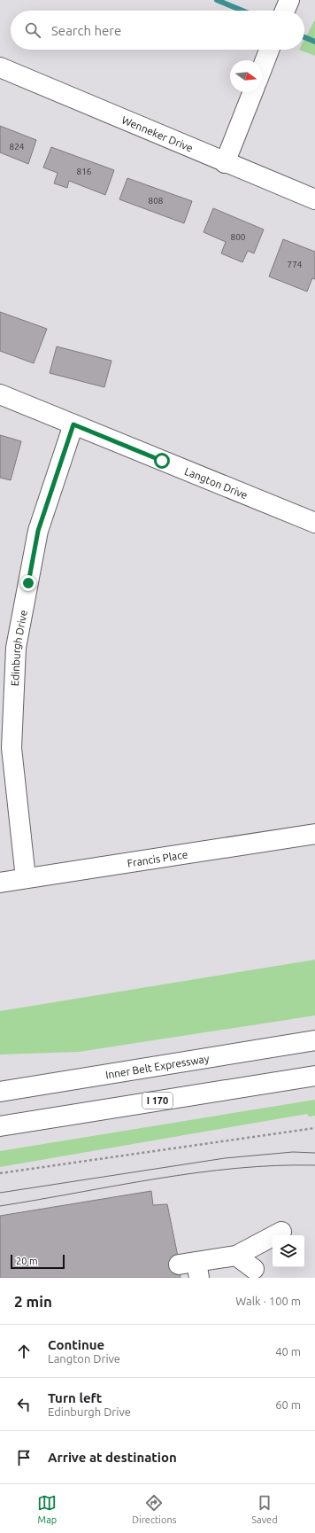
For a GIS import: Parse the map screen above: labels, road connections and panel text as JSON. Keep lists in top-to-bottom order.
{
  "streets": {
    "main road": [
      "Wenneker Drive",
      "Langton Drive",
      "Edinburgh Drive",
      "Francis Place",
      "Inner Belt Expressway",
      "I 170"
    ]
  },
  "crossings": [
    ["Langton Drive", "Edinburgh Drive"],
    ["Edinburgh Drive", "Francis Place"]
  ],
  "house_numbers": [
    "824",
    "816",
    "808",
    "800",
    "774"
  ],
  "scale_bar": "20 m",
  "north": "right",
  "page": {
    "search": "Search here",
    "scale": "20 m",
    "heading": ["2 min", "Walk · 100 m"],
    "list": [
      ["Continue", "Langton Drive", "40 m"],
      ["Turn left", "Edinburgh Drive", "60 m"],
      "Arrive at destination"
    ],
    "nav": ["Map", "Directions", "Saved"]
  }
}
